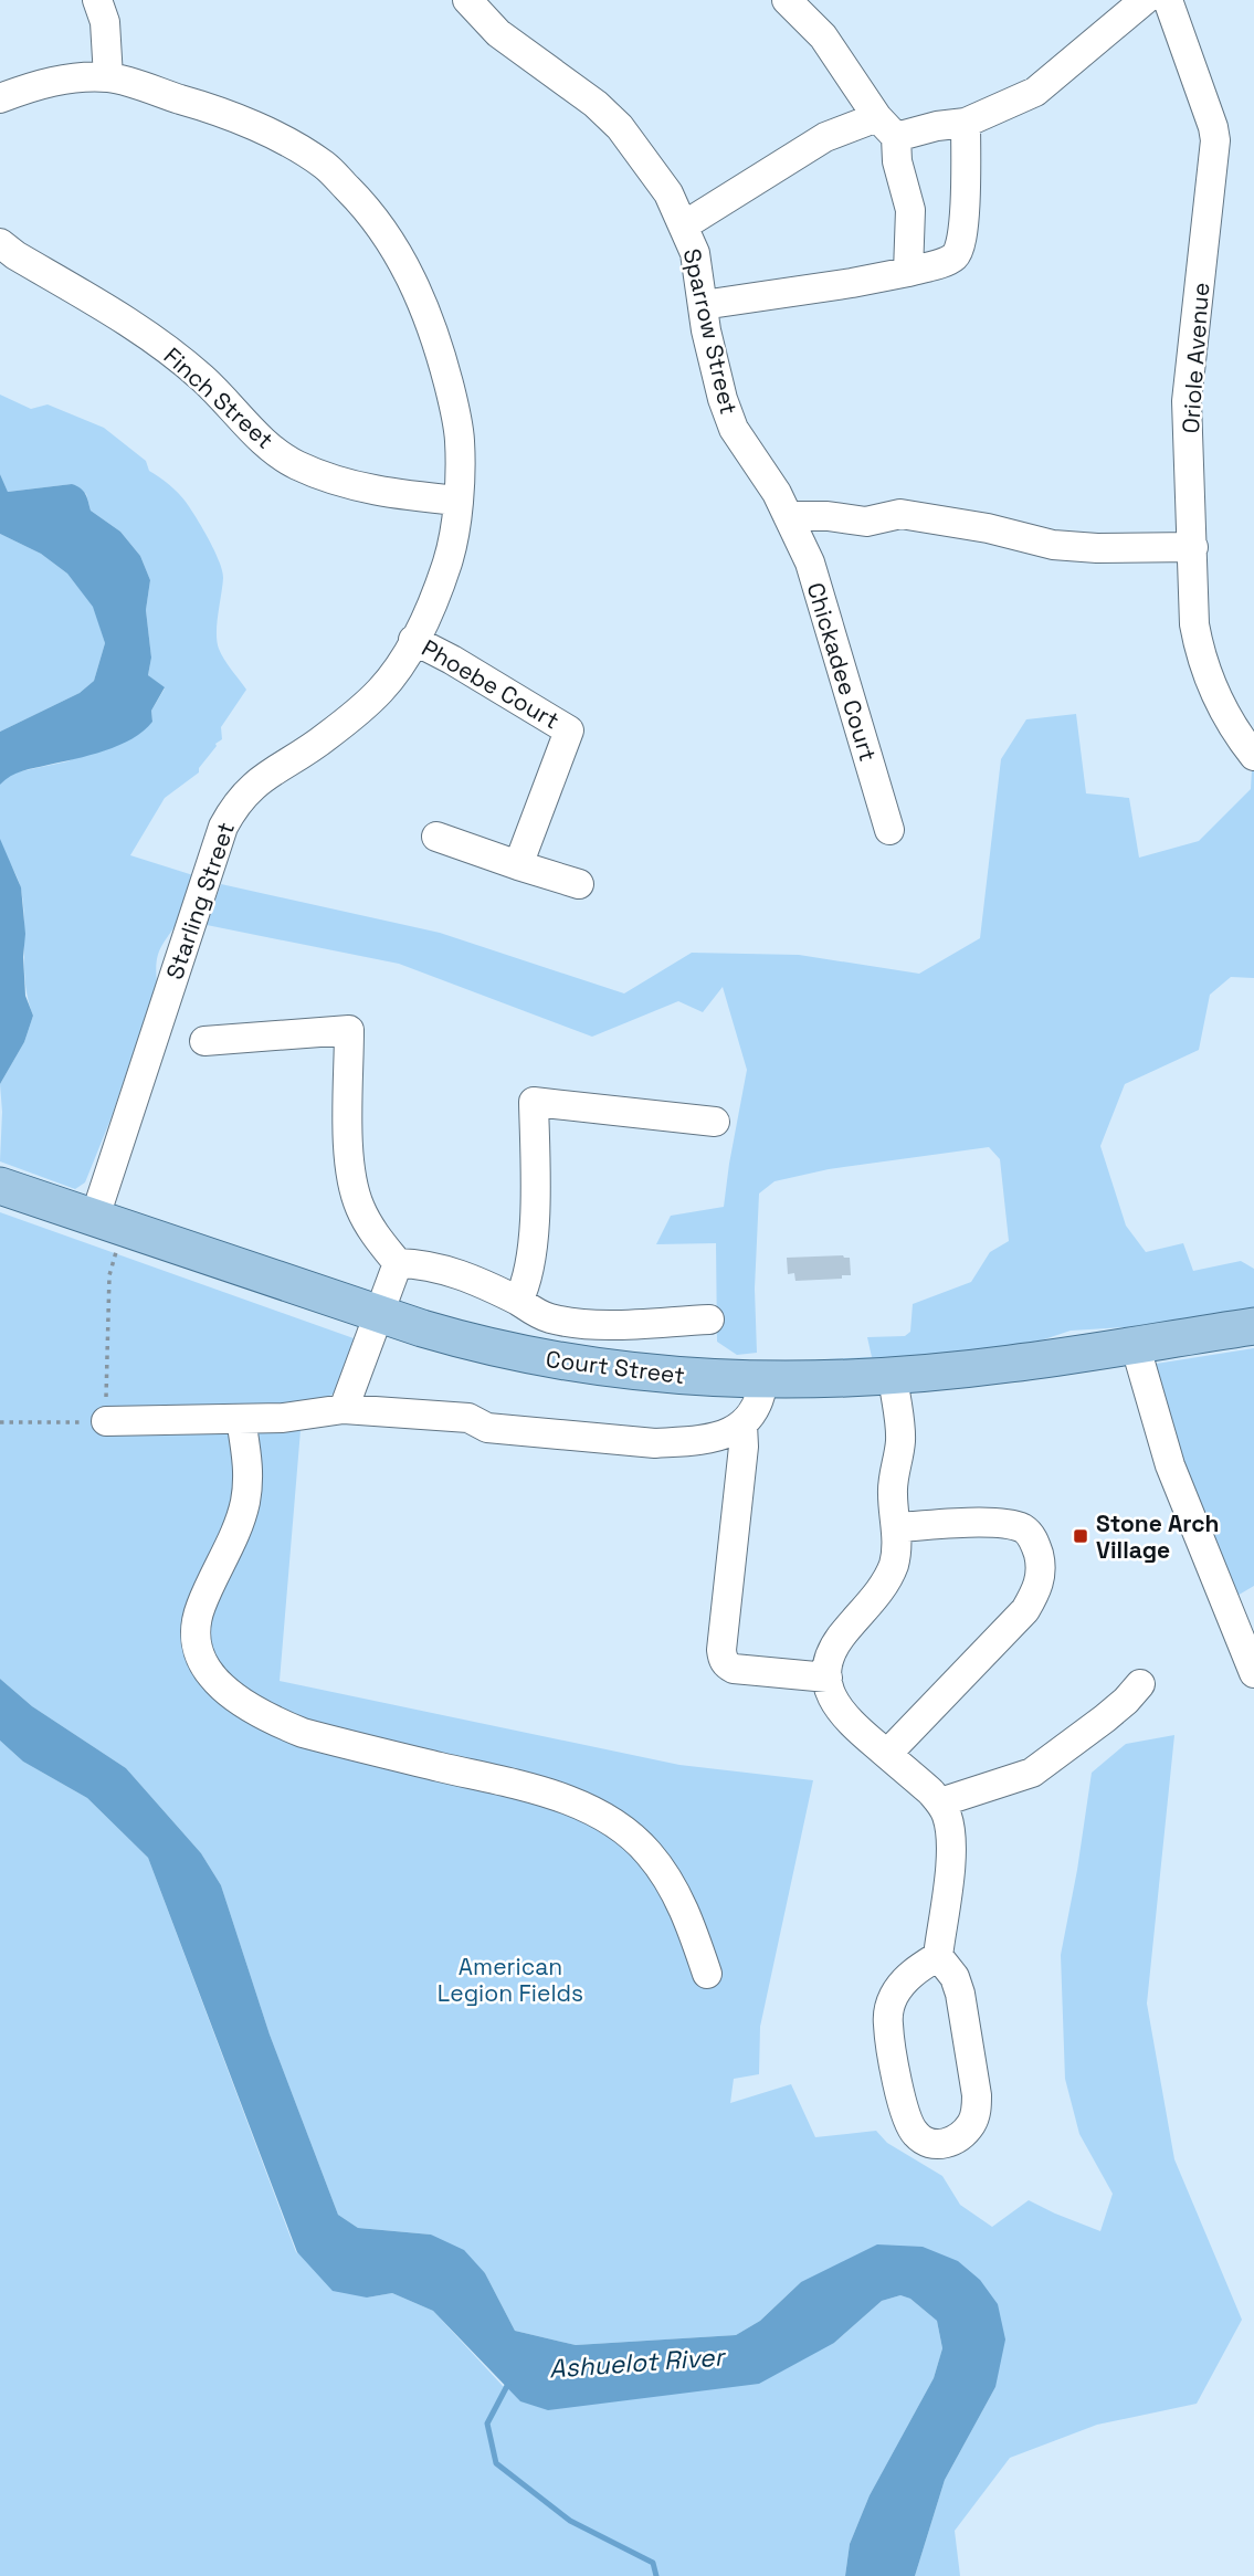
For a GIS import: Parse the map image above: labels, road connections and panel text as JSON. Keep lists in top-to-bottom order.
{
  "streets": {
    "main road": ["Court Street"],
    "street": [
      "Sparrow Street",
      "Oriole Avenue",
      "Finch Street",
      "Chickadee Court",
      "Phoebe Court",
      "Starling Street"
    ]
  },
  "crossings": [
    ["Sparrow Street", "Chickadee Court"],
    ["Finch Street", "Starling Street"],
    ["Phoebe Court", "Starling Street"],
    ["Starling Street", "Court Street"]
  ],
  "water": ["Ashuelot River"],
  "parks": ["American Legion Fields"],
  "places": {
    "transit": ["Stone Arch Village"]
  }
}
